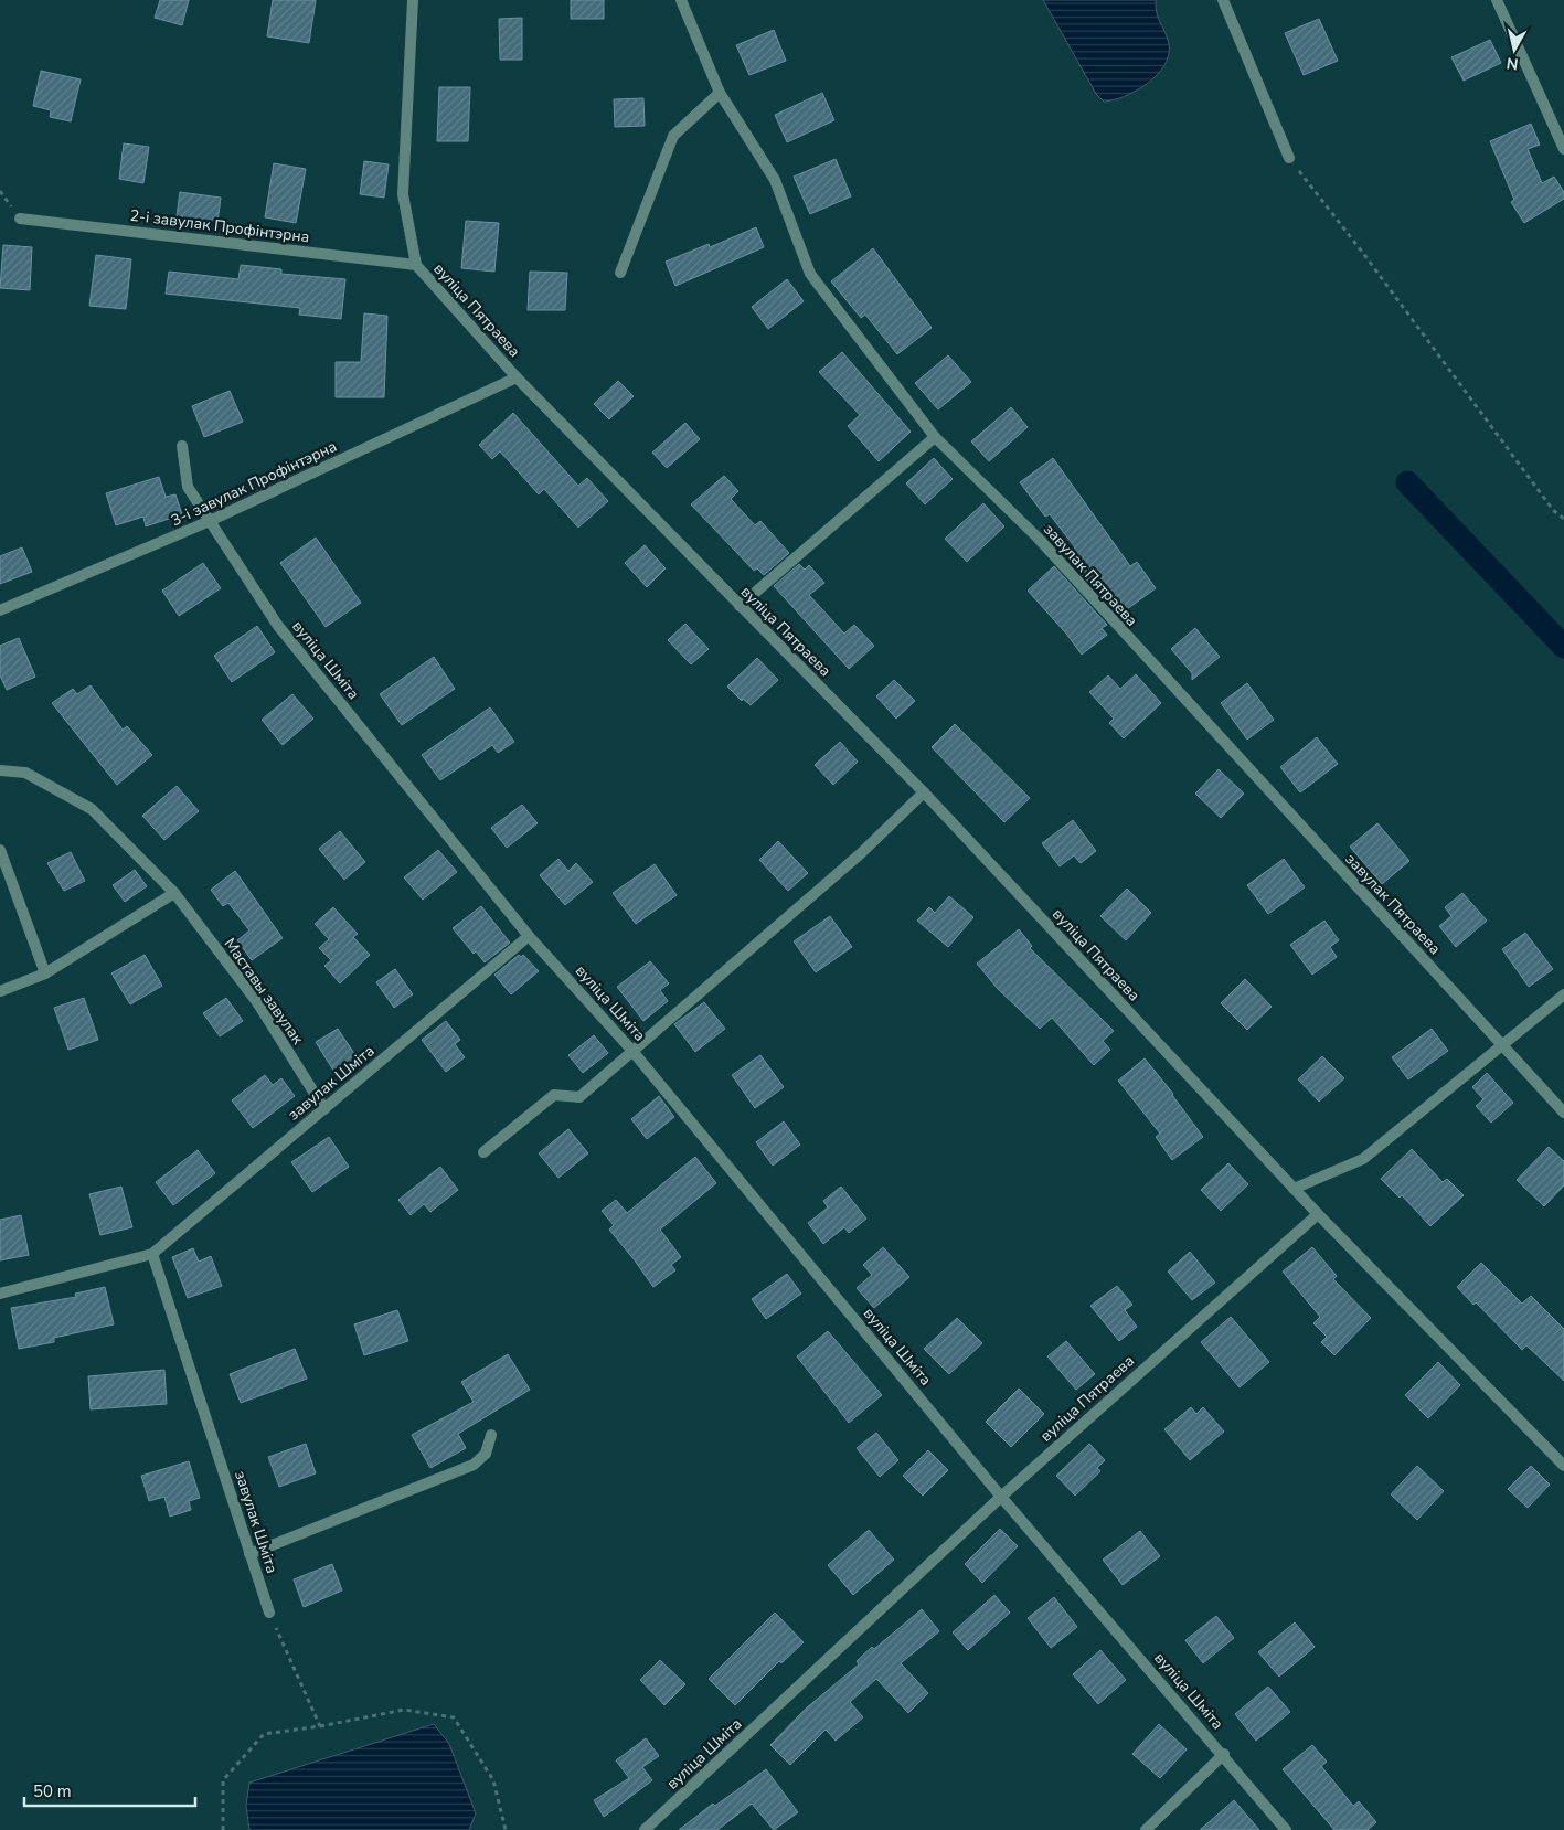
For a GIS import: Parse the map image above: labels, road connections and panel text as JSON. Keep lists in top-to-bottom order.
{
  "streets": {
    "street": [
      "2-і завулак Профінтэрна",
      "вуліца Пятраева",
      "3-і завулак Профінтэрна",
      "завулак Пятраева",
      "вуліца Шміта",
      "Маставы завулак",
      "завулак Шміта"
    ]
  },
  "crossings": [
    ["2-і завулак Профінтэрна", "вуліца Пятраева"],
    ["вуліца Пятраева", "3-і завулак Профінтэрна"],
    ["вуліца Пятраева", "вуліца Шміта"],
    ["3-і завулак Профінтэрна", "вуліца Шміта"],
    ["вуліца Шміта", "завулак Шміта"],
    ["Маставы завулак", "завулак Шміта"]
  ],
  "scale_bar": "50 m",
  "north": "bottom"
}
